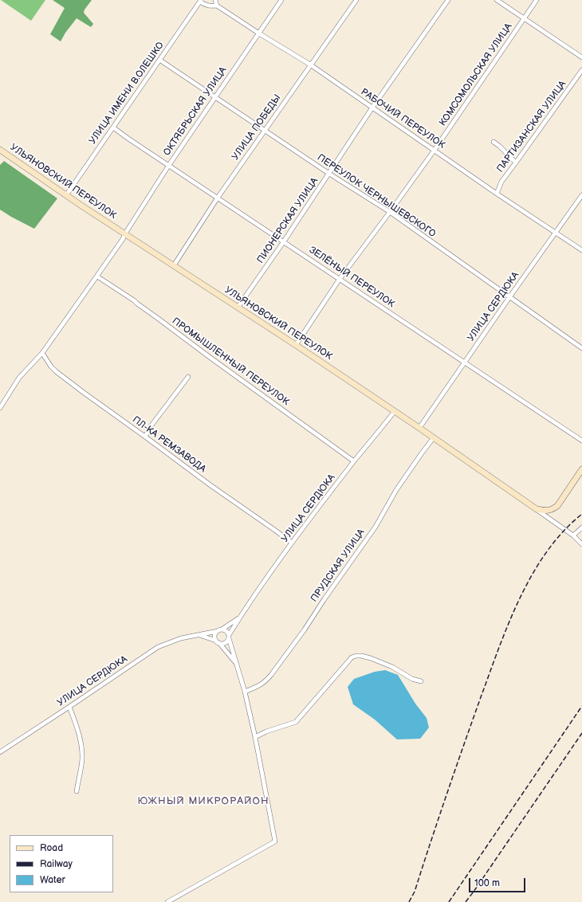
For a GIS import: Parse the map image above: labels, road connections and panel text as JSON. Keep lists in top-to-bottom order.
{
  "streets": {
    "main road": ["УЛЬЯНОВСКИЙ ПЕРЕУЛОК"],
    "street": [
      "КОМСОМОЛЬСКАЯ УЛИЦА",
      "УЛИЦА ИМЕНИ В.ОЛЕШКО",
      "ОКТЯБРЬСКАЯ УЛИЦА",
      "РАБОЧИЙ ПЕРЕУЛОК",
      "ПАРТИЗАНСКАЯ УЛИЦА",
      "УЛИЦА ПОБЕДЫ",
      "ПЕРЕУЛОК ЧЕРНЫШЕВСКОГО",
      "ПИОНЕРСКАЯ УЛИЦА",
      "ЗЕЛЁНЫЙ ПЕРЕУЛОК",
      "УЛИЦА СЕРДЮКА",
      "ПРОМЫШЛЕННЫЙ ПЕРЕУЛОК",
      "ПЛ-КА РЕМЗАВОДА",
      "ПРУДСКАЯ УЛИЦА"
    ]
  },
  "crossings": [
    ["КОМСОМОЛЬСКАЯ УЛИЦА", "РАБОЧИЙ ПЕРЕУЛОК"],
    ["КОМСОМОЛЬСКАЯ УЛИЦА", "УЛЬЯНОВСКИЙ ПЕРЕУЛОК"],
    ["КОМСОМОЛЬСКАЯ УЛИЦА", "ПЕРЕУЛОК ЧЕРНЫШЕВСКОГО"],
    ["КОМСОМОЛЬСКАЯ УЛИЦА", "ЗЕЛЁНЫЙ ПЕРЕУЛОК"],
    ["УЛИЦА ИМЕНИ В.ОЛЕШКО", "УЛЬЯНОВСКИЙ ПЕРЕУЛОК"],
    ["УЛИЦА ИМЕНИ В.ОЛЕШКО", "ПЕРЕУЛОК ЧЕРНЫШЕВСКОГО"],
    ["УЛИЦА ИМЕНИ В.ОЛЕШКО", "ЗЕЛЁНЫЙ ПЕРЕУЛОК"],
    ["ОКТЯБРЬСКАЯ УЛИЦА", "РАБОЧИЙ ПЕРЕУЛОК"],
    ["ОКТЯБРЬСКАЯ УЛИЦА", "УЛЬЯНОВСКИЙ ПЕРЕУЛОК"],
    ["ОКТЯБРЬСКАЯ УЛИЦА", "ПЕРЕУЛОК ЧЕРНЫШЕВСКОГО"],
    ["ОКТЯБРЬСКАЯ УЛИЦА", "ЗЕЛЁНЫЙ ПЕРЕУЛОК"],
    ["ОКТЯБРЬСКАЯ УЛИЦА", "ПРОМЫШЛЕННЫЙ ПЕРЕУЛОК"],
    ["ОКТЯБРЬСКАЯ УЛИЦА", "ПЛ-КА РЕМЗАВОДА"],
    ["РАБОЧИЙ ПЕРЕУЛОК", "ПАРТИЗАНСКАЯ УЛИЦА"],
    ["РАБОЧИЙ ПЕРЕУЛОК", "УЛИЦА ПОБЕДЫ"],
    ["РАБОЧИЙ ПЕРЕУЛОК", "ПИОНЕРСКАЯ УЛИЦА"],
    ["РАБОЧИЙ ПЕРЕУЛОК", "УЛИЦА СЕРДЮКА"],
    ["УЛИЦА ПОБЕДЫ", "УЛЬЯНОВСКИЙ ПЕРЕУЛОК"],
    ["УЛИЦА ПОБЕДЫ", "ПЕРЕУЛОК ЧЕРНЫШЕВСКОГО"],
    ["УЛИЦА ПОБЕДЫ", "ЗЕЛЁНЫЙ ПЕРЕУЛОК"],
    ["УЛЬЯНОВСКИЙ ПЕРЕУЛОК", "ПИОНЕРСКАЯ УЛИЦА"],
    ["УЛЬЯНОВСКИЙ ПЕРЕУЛОК", "УЛИЦА СЕРДЮКА"],
    ["УЛЬЯНОВСКИЙ ПЕРЕУЛОК", "ПРУДСКАЯ УЛИЦА"],
    ["ПЕРЕУЛОК ЧЕРНЫШЕВСКОГО", "ПИОНЕРСКАЯ УЛИЦА"],
    ["ПЕРЕУЛОК ЧЕРНЫШЕВСКОГО", "УЛИЦА СЕРДЮКА"],
    ["ПИОНЕРСКАЯ УЛИЦА", "ЗЕЛЁНЫЙ ПЕРЕУЛОК"],
    ["ЗЕЛЁНЫЙ ПЕРЕУЛОК", "УЛИЦА СЕРДЮКА"],
    ["УЛИЦА СЕРДЮКА", "ПРОМЫШЛЕННЫЙ ПЕРЕУЛОК"],
    ["УЛИЦА СЕРДЮКА", "ПЛ-КА РЕМЗАВОДА"]
  ],
  "districts": ["ЮЖНЫЙ МИКРОРАЙОН"],
  "legend": ["Road", "Railway", "Water"],
  "scale_bar": "100 m"
}
